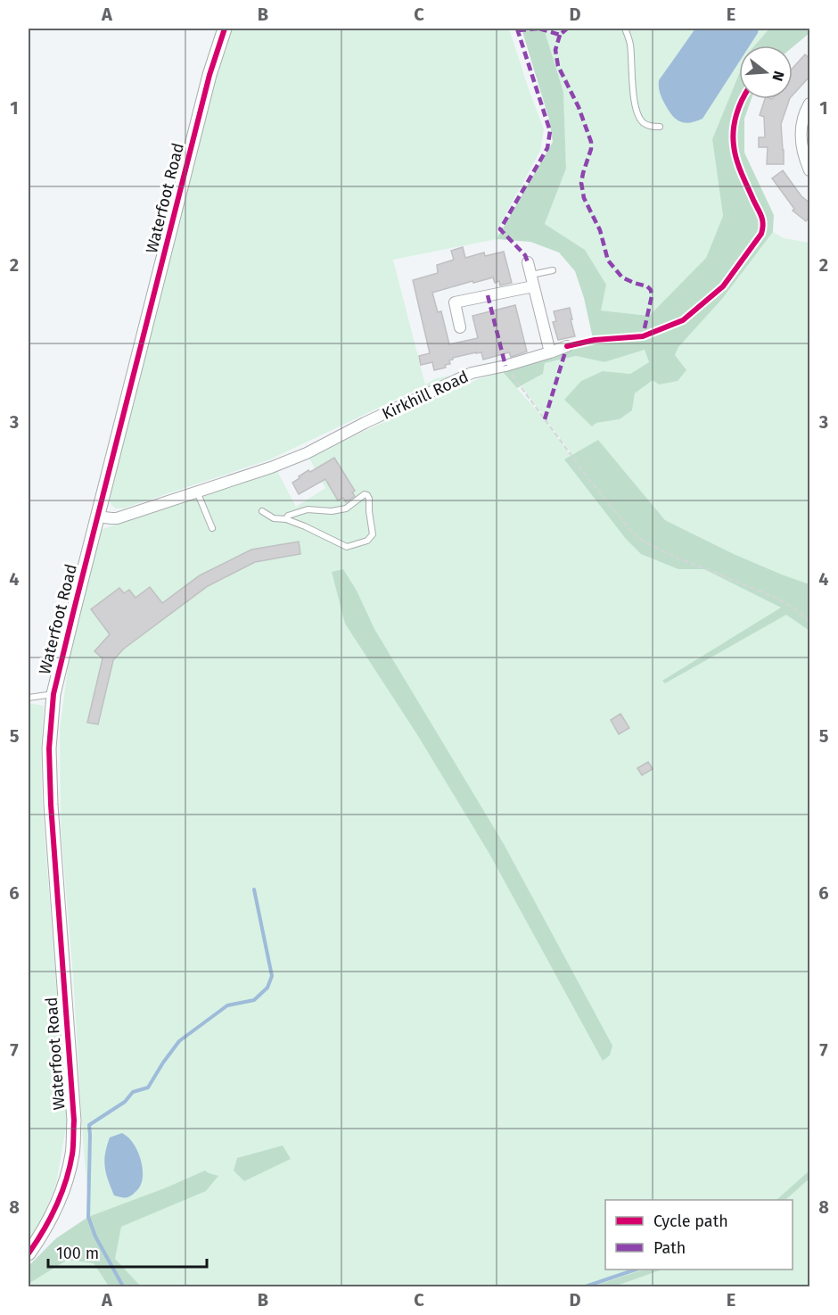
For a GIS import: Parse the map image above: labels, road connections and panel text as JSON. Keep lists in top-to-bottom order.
{
  "streets": {
    "street": ["Waterfoot Road", "Kirkhill Road"]
  },
  "crossings": [
    ["Waterfoot Road", "Kirkhill Road"]
  ],
  "legend": ["Cycle path", "Path"],
  "scale_bar": "100 m",
  "north": "right",
  "grid": {
    "columns": [
      "A",
      "B",
      "C",
      "D",
      "E"
    ],
    "rows": [
      "1",
      "2",
      "3",
      "4",
      "5",
      "6",
      "7",
      "8"
    ]
  }
}
